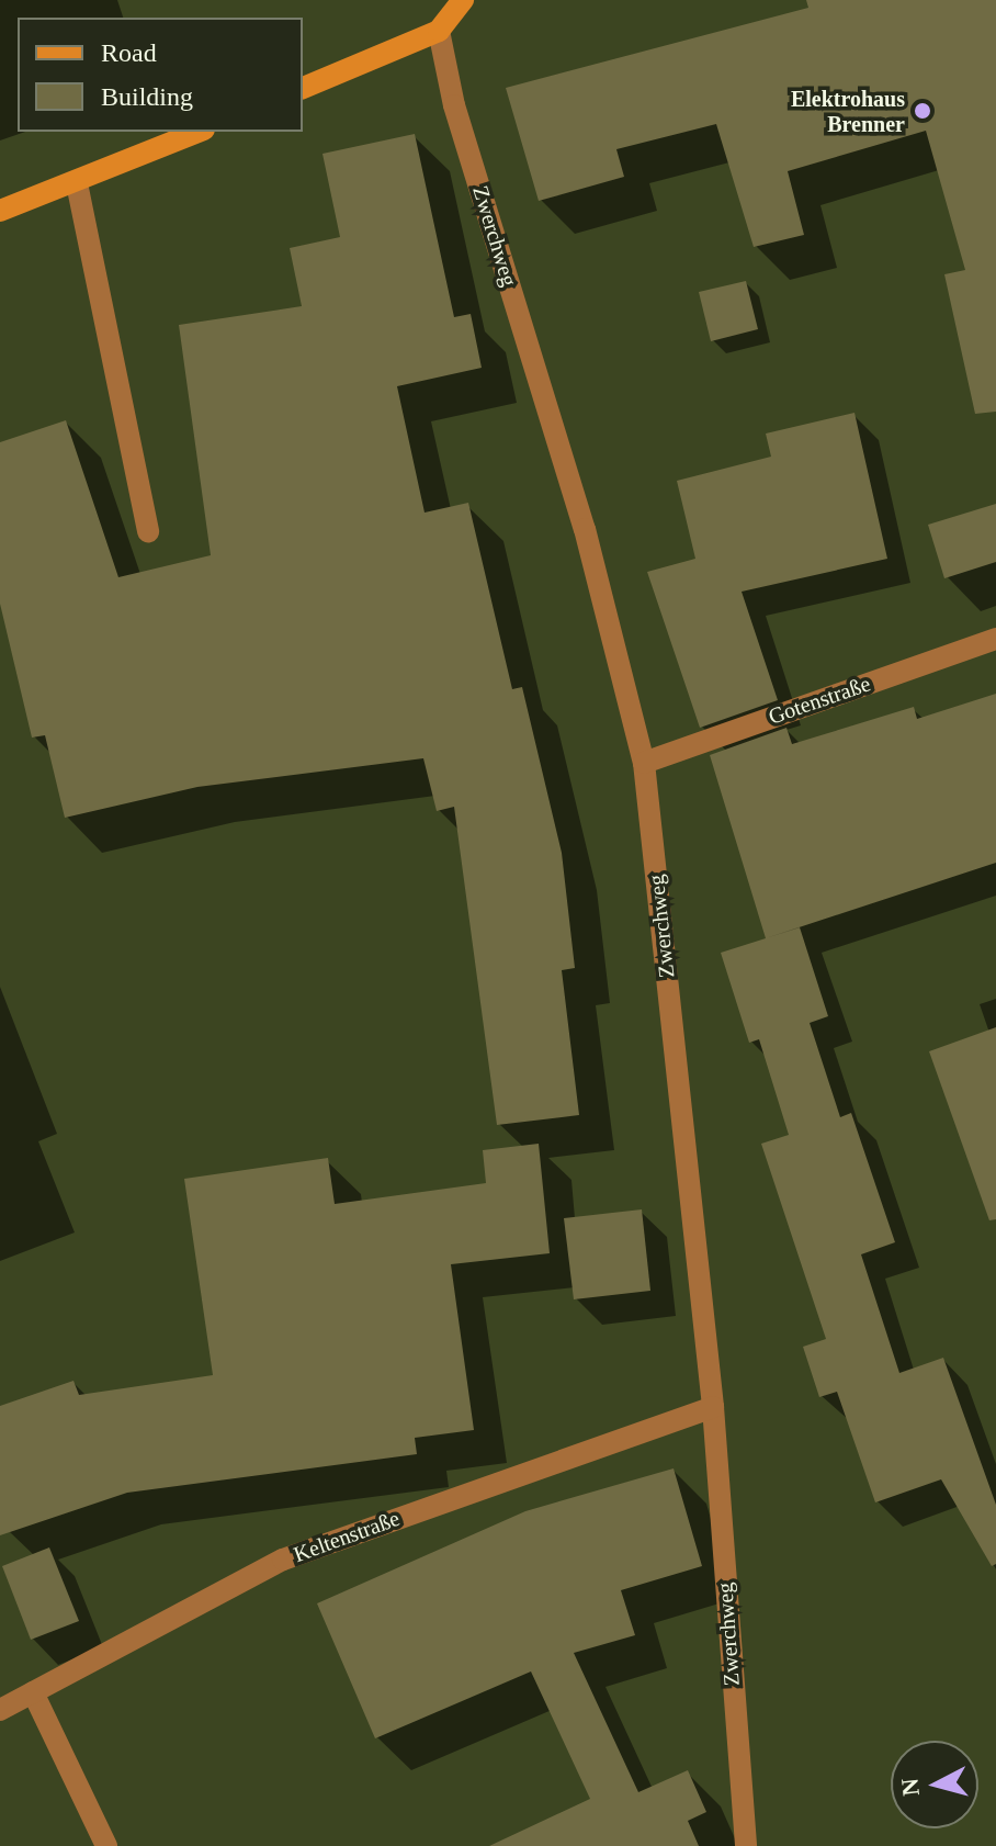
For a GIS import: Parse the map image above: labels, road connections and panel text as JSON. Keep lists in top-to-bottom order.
{
  "streets": {
    "street": ["Zwerchweg", "Gotenstraße", "Keltenstraße"]
  },
  "crossings": [
    ["Zwerchweg", "Gotenstraße"],
    ["Zwerchweg", "Keltenstraße"]
  ],
  "places": ["Elektrohaus Brenner"],
  "legend": ["Road", "Building"],
  "north": "left"
}
